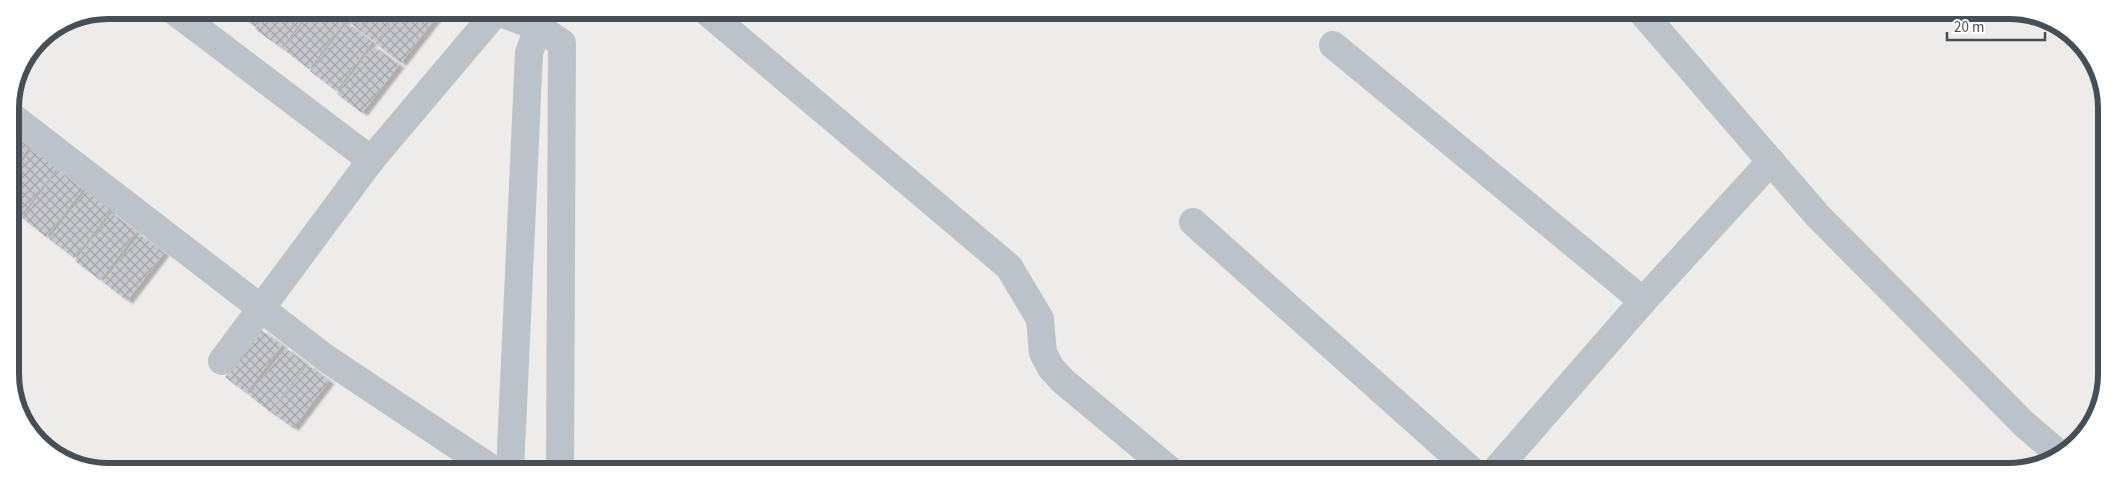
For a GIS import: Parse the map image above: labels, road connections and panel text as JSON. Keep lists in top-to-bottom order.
{
  "scale_bar": "20 m"
}
